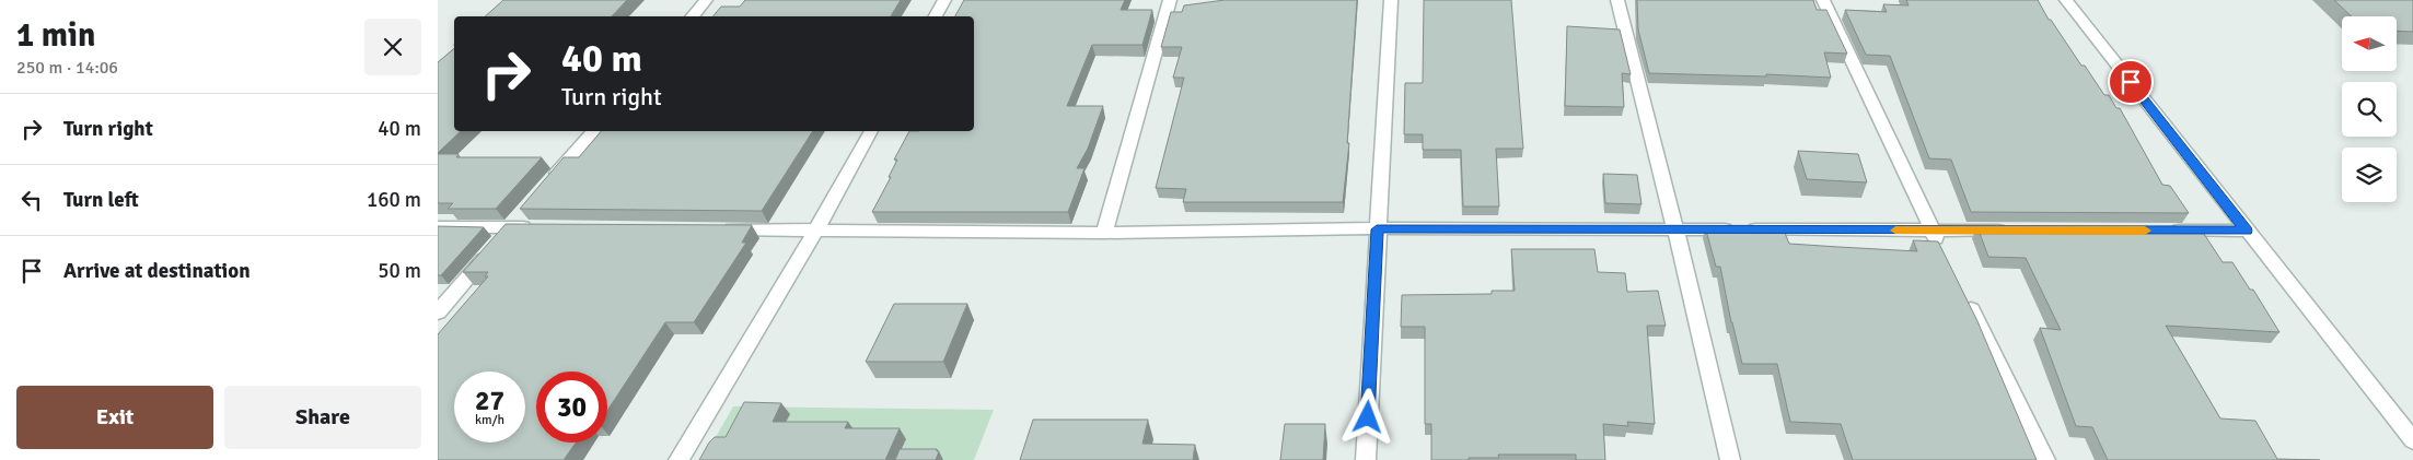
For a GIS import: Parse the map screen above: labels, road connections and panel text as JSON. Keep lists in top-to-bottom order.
{
  "north": "left",
  "page": {
    "heading": ["1 min", "250 m · 14:06"],
    "turn": ["40 m", "Turn right"],
    "list": [
      {
        "name": "Turn right",
        "value": "40 m"
      },
      {
        "name": "Turn left",
        "value": "160 m"
      },
      {
        "name": "Arrive at destination",
        "value": "50 m"
      }
    ],
    "speed": "27 km/h",
    "limit": "30",
    "buttons": ["Exit", "Share"]
  }
}
